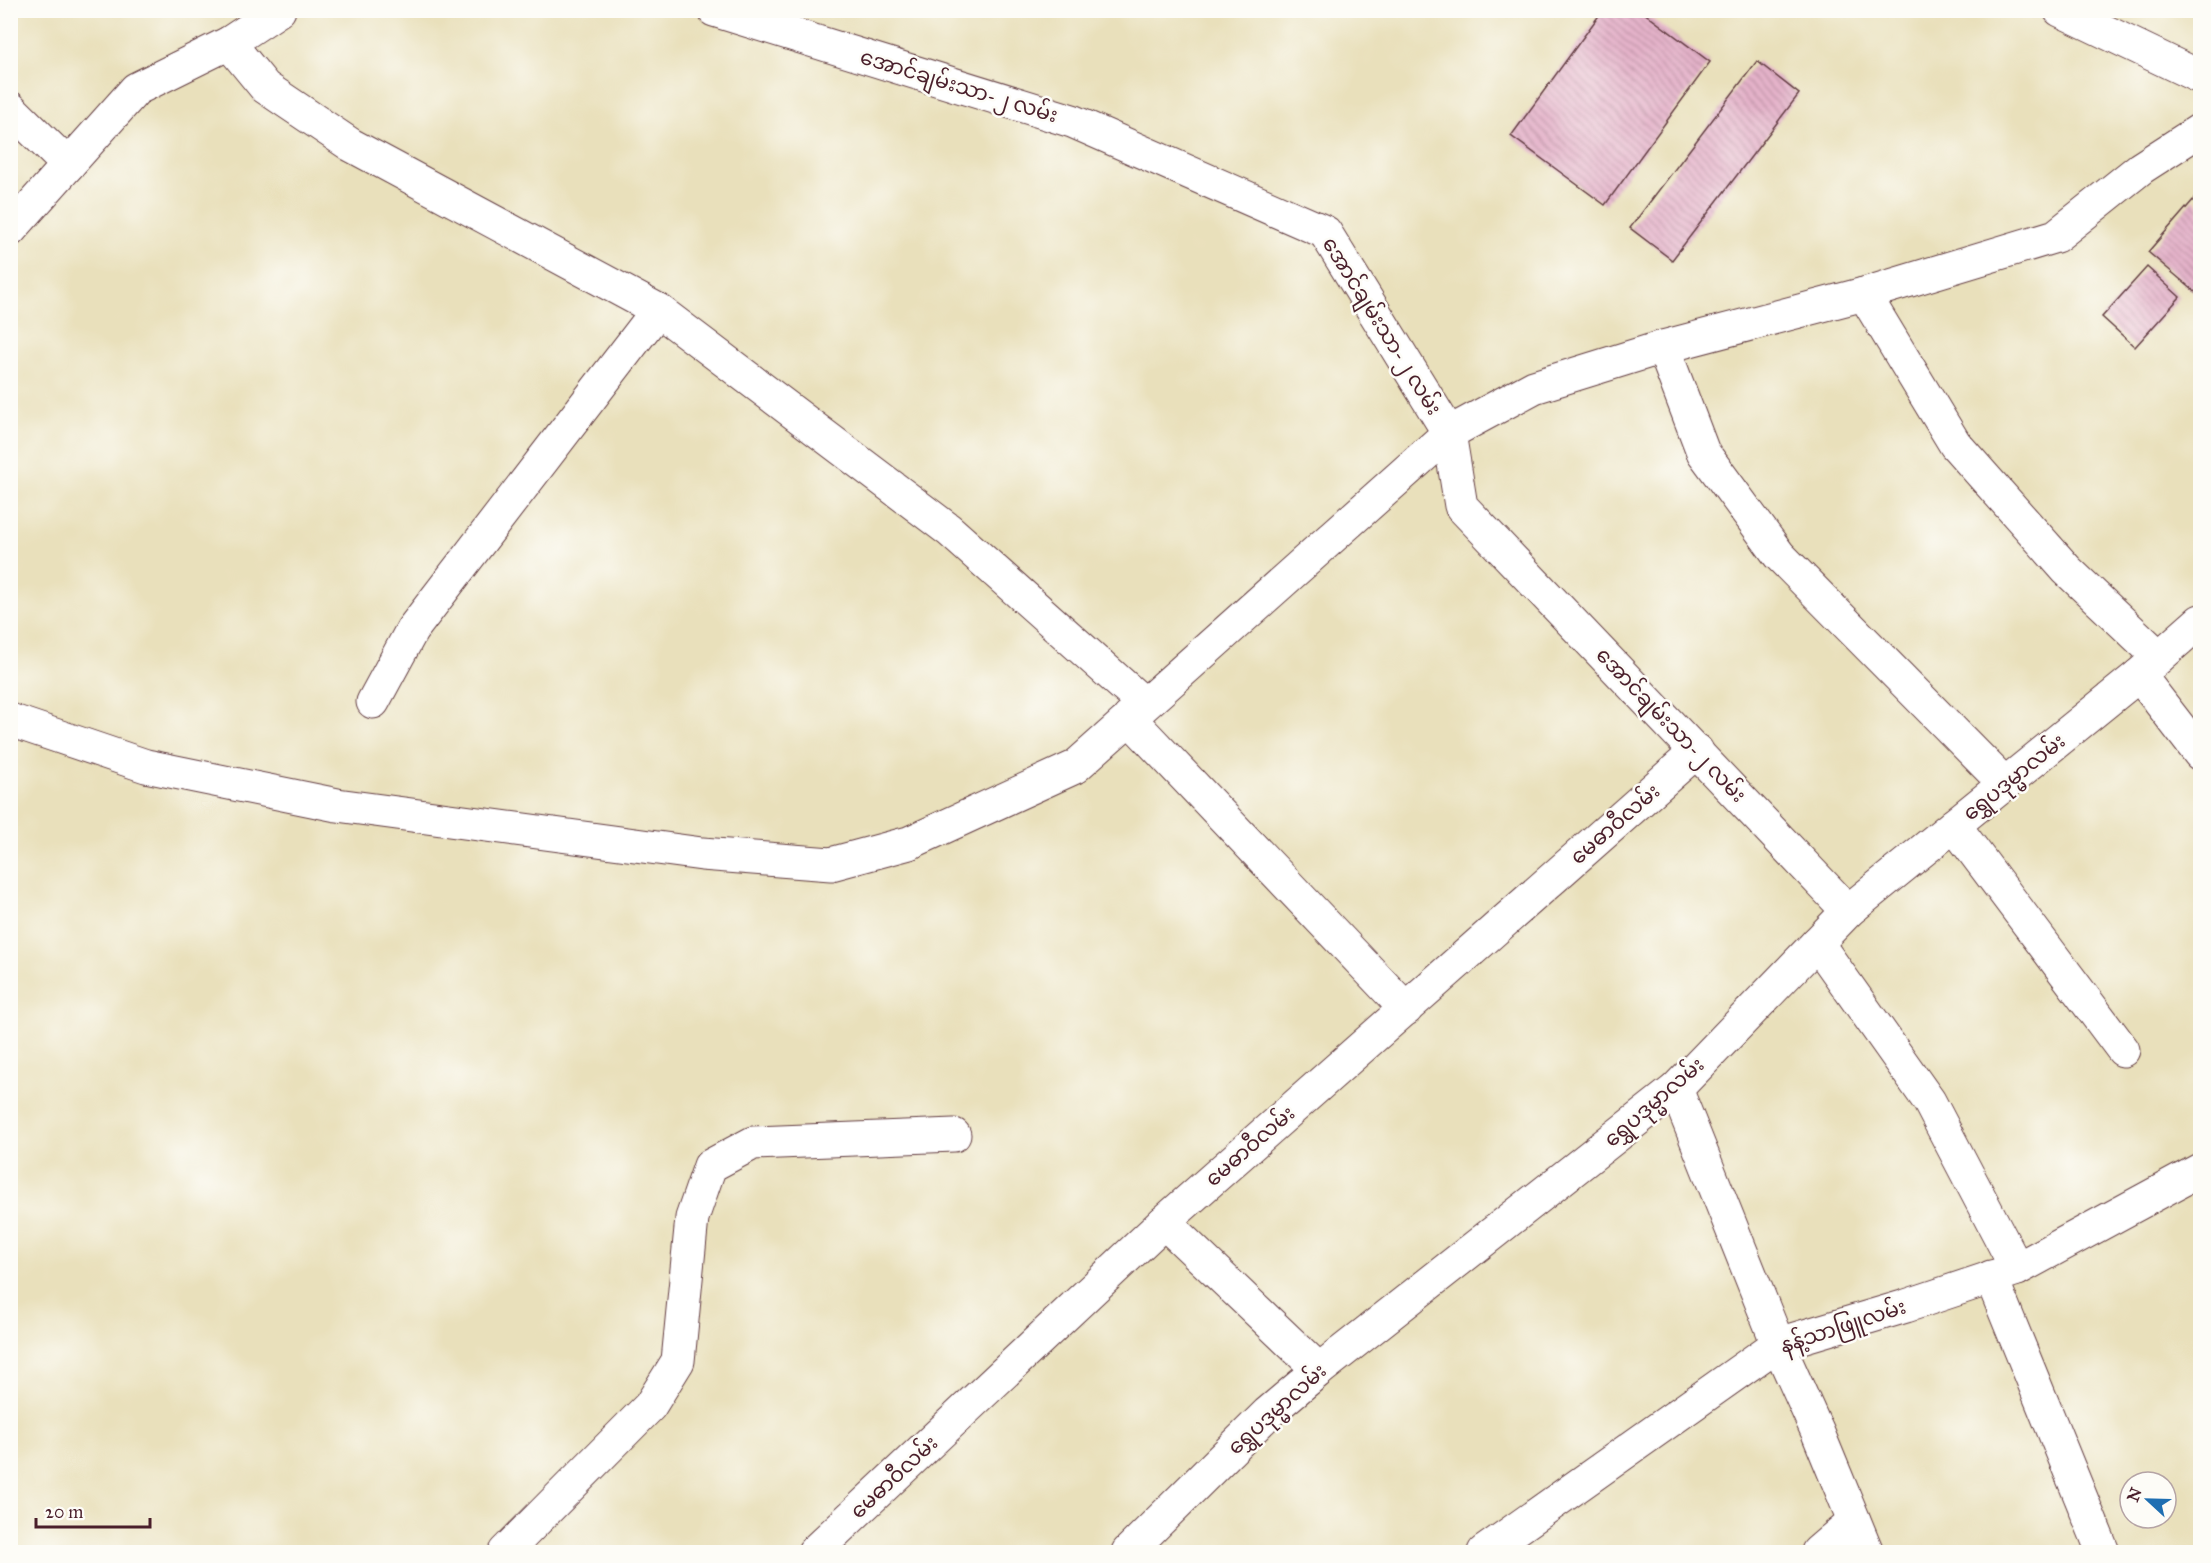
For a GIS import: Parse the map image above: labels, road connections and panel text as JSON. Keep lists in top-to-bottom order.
{
  "streets": {
    "street": [
      "အောင်ချမ်းသာ-၂ လမ်း",
      "ရွှေပဒုမ္မာလမ်း",
      "မေဓာဝီလမ်း",
      "နန့်သာဖြူလမ်း"
    ]
  },
  "crossings": [
    ["အောင်ချမ်းသာ-၂ လမ်း", "ရွှေပဒုမ္မာလမ်း"],
    ["အောင်ချမ်းသာ-၂ လမ်း", "မေဓာဝီလမ်း"]
  ],
  "scale_bar": "20 m",
  "north": "left"
}
